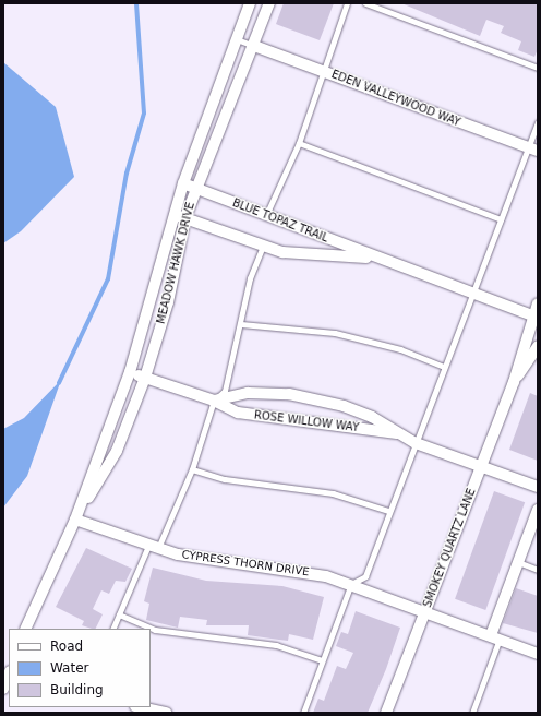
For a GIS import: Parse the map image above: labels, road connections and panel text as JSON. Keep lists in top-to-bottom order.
{
  "streets": {
    "street": [
      "EDEN VALLEYWOOD WAY",
      "BLUE TOPAZ TRAIL",
      "MEADOW HAWK DRIVE",
      "ROSE WILLOW WAY",
      "SMOKEY QUARTZ LANE",
      "CYPRESS THORN DRIVE"
    ]
  },
  "crossings": [
    ["EDEN VALLEYWOOD WAY", "MEADOW HAWK DRIVE"],
    ["BLUE TOPAZ TRAIL", "MEADOW HAWK DRIVE"],
    ["BLUE TOPAZ TRAIL", "SMOKEY QUARTZ LANE"],
    ["MEADOW HAWK DRIVE", "ROSE WILLOW WAY"],
    ["MEADOW HAWK DRIVE", "CYPRESS THORN DRIVE"],
    ["ROSE WILLOW WAY", "SMOKEY QUARTZ LANE"],
    ["SMOKEY QUARTZ LANE", "CYPRESS THORN DRIVE"]
  ],
  "legend": ["Road", "Water", "Building"]
}
